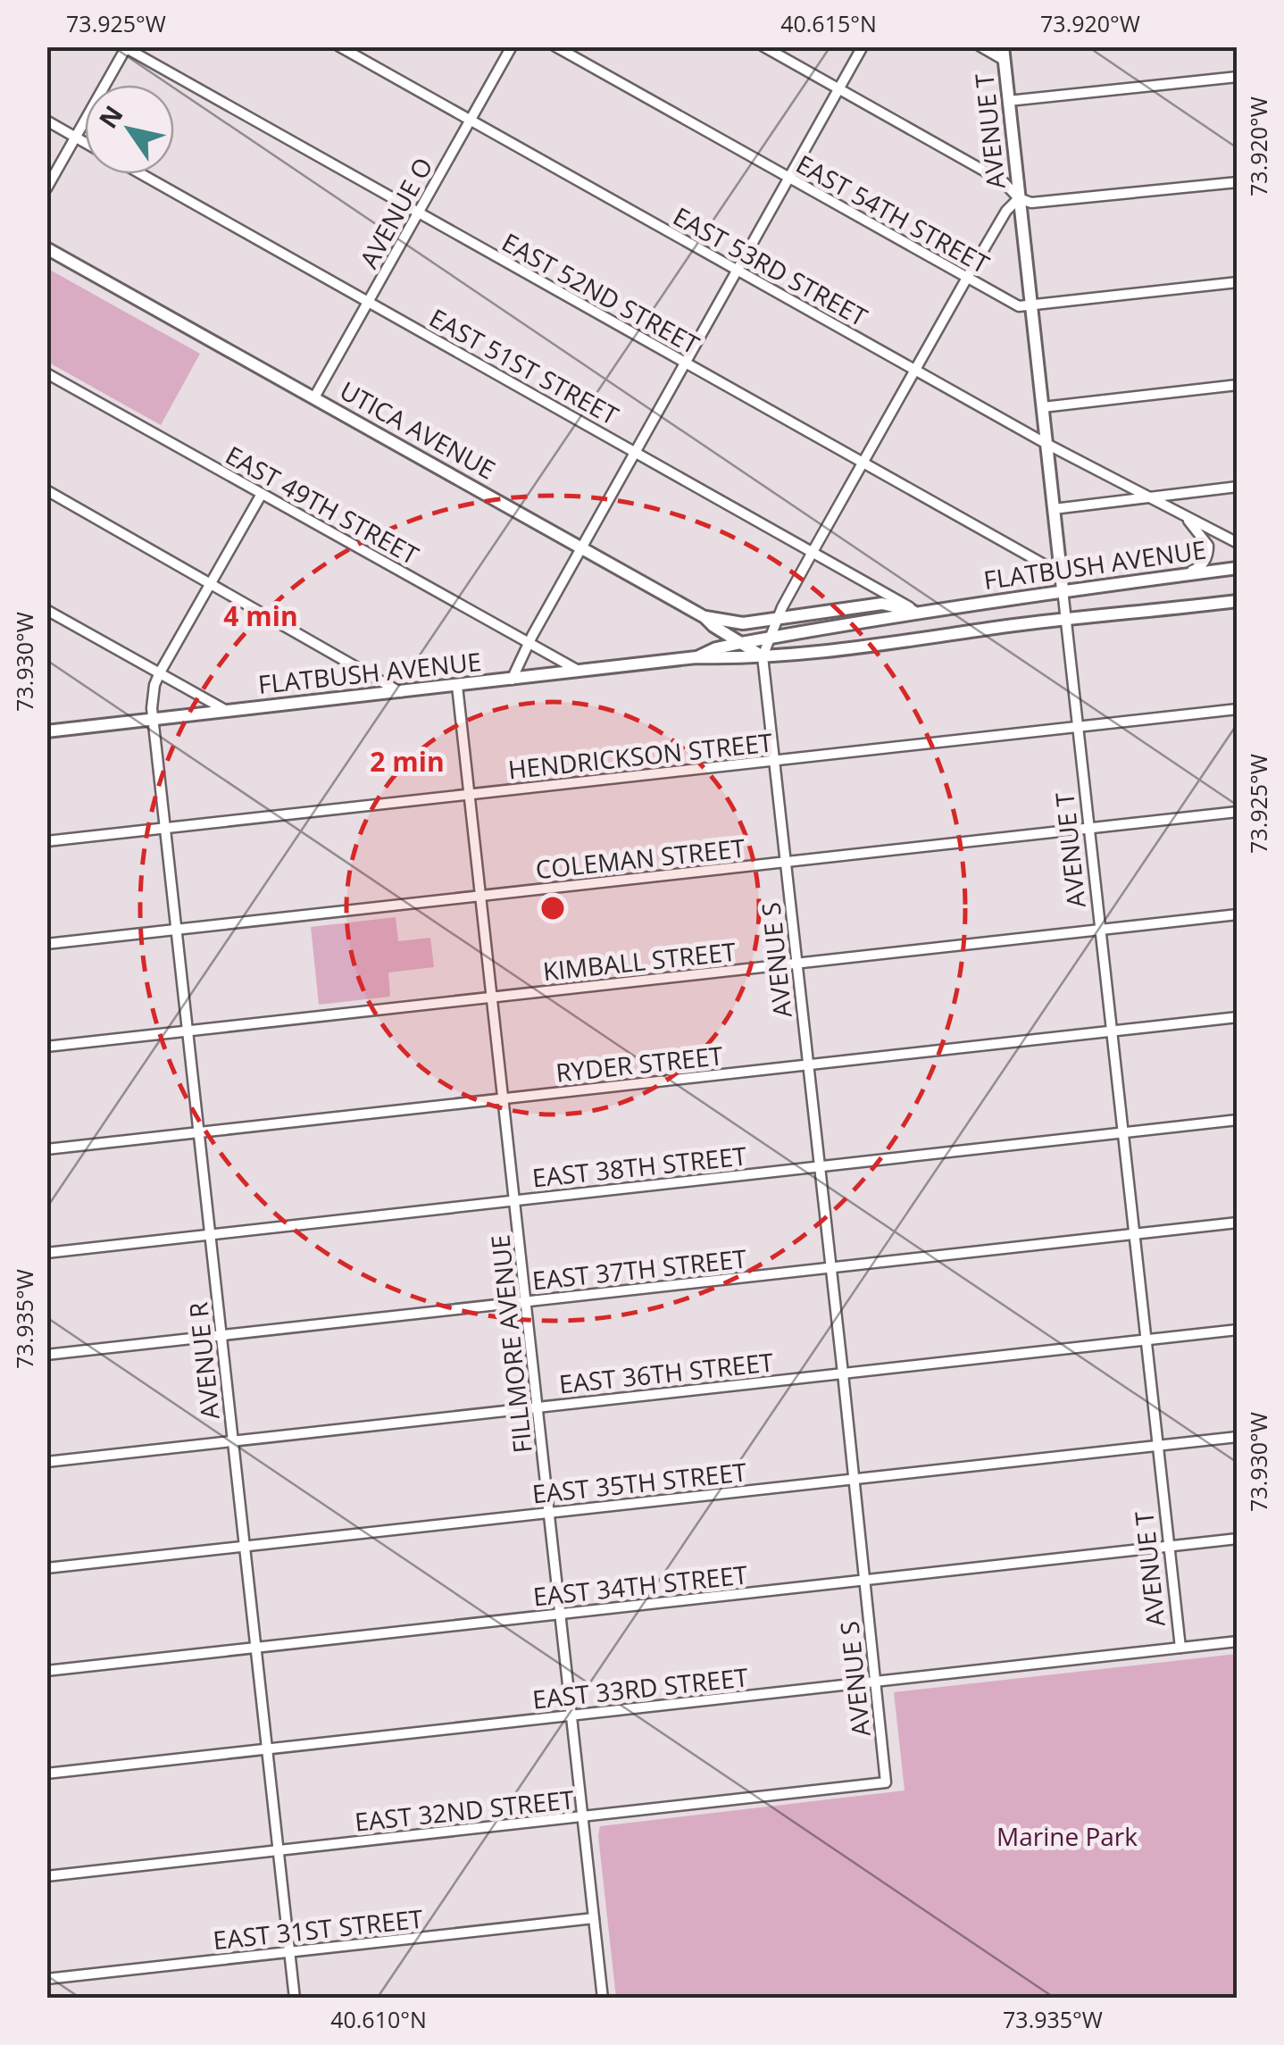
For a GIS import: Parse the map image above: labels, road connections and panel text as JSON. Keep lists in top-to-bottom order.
{
  "streets": {
    "main road": ["AVENUE T", "UTICA AVENUE", "FLATBUSH AVENUE"],
    "street": [
      "AVENUE O",
      "EAST 54TH STREET",
      "EAST 53RD STREET",
      "EAST 52ND STREET",
      "EAST 51ST STREET",
      "EAST 49TH STREET",
      "HENDRICKSON STREET",
      "COLEMAN STREET",
      "AVENUE S",
      "KIMBALL STREET",
      "RYDER STREET",
      "EAST 38TH STREET",
      "EAST 37TH STREET",
      "FILLMORE AVENUE",
      "AVENUE R",
      "EAST 36TH STREET",
      "EAST 35TH STREET",
      "EAST 34TH STREET",
      "EAST 33RD STREET",
      "EAST 32ND STREET",
      "EAST 31ST STREET"
    ]
  },
  "crossings": [
    ["AVENUE T", "EAST 54TH STREET"],
    ["AVENUE T", "EAST 53RD STREET"],
    ["AVENUE T", "EAST 52ND STREET"],
    ["AVENUE T", "FLATBUSH AVENUE"],
    ["AVENUE T", "HENDRICKSON STREET"],
    ["AVENUE T", "COLEMAN STREET"],
    ["AVENUE T", "AVENUE S"],
    ["AVENUE T", "KIMBALL STREET"],
    ["AVENUE T", "RYDER STREET"],
    ["AVENUE T", "EAST 38TH STREET"],
    ["AVENUE T", "EAST 37TH STREET"],
    ["AVENUE T", "EAST 36TH STREET"],
    ["AVENUE T", "EAST 35TH STREET"],
    ["AVENUE T", "EAST 34TH STREET"],
    ["AVENUE T", "EAST 33RD STREET"],
    ["AVENUE O", "EAST 53RD STREET"],
    ["AVENUE O", "EAST 52ND STREET"],
    ["AVENUE O", "EAST 51ST STREET"],
    ["AVENUE O", "UTICA AVENUE"],
    ["EAST 54TH STREET", "AVENUE S"],
    ["EAST 53RD STREET", "FLATBUSH AVENUE"],
    ["EAST 53RD STREET", "AVENUE S"],
    ["EAST 52ND STREET", "AVENUE S"],
    ["EAST 51ST STREET", "FLATBUSH AVENUE"],
    ["EAST 51ST STREET", "AVENUE S"],
    ["UTICA AVENUE", "FLATBUSH AVENUE"],
    ["UTICA AVENUE", "AVENUE S"],
    ["EAST 49TH STREET", "FLATBUSH AVENUE"],
    ["FLATBUSH AVENUE", "AVENUE S"],
    ["FLATBUSH AVENUE", "FILLMORE AVENUE"],
    ["FLATBUSH AVENUE", "AVENUE R"],
    ["HENDRICKSON STREET", "AVENUE S"],
    ["HENDRICKSON STREET", "FILLMORE AVENUE"],
    ["HENDRICKSON STREET", "AVENUE R"],
    ["COLEMAN STREET", "AVENUE S"],
    ["COLEMAN STREET", "FILLMORE AVENUE"],
    ["COLEMAN STREET", "AVENUE R"],
    ["AVENUE S", "KIMBALL STREET"],
    ["AVENUE S", "RYDER STREET"],
    ["AVENUE S", "EAST 38TH STREET"],
    ["AVENUE S", "EAST 37TH STREET"],
    ["AVENUE S", "EAST 36TH STREET"],
    ["AVENUE S", "EAST 35TH STREET"],
    ["AVENUE S", "EAST 34TH STREET"],
    ["AVENUE S", "EAST 33RD STREET"],
    ["AVENUE S", "EAST 32ND STREET"],
    ["KIMBALL STREET", "FILLMORE AVENUE"],
    ["KIMBALL STREET", "AVENUE R"],
    ["RYDER STREET", "FILLMORE AVENUE"],
    ["RYDER STREET", "AVENUE R"],
    ["EAST 38TH STREET", "FILLMORE AVENUE"],
    ["EAST 38TH STREET", "AVENUE R"],
    ["EAST 37TH STREET", "FILLMORE AVENUE"],
    ["EAST 37TH STREET", "AVENUE R"],
    ["FILLMORE AVENUE", "EAST 36TH STREET"],
    ["FILLMORE AVENUE", "EAST 35TH STREET"],
    ["FILLMORE AVENUE", "EAST 34TH STREET"],
    ["FILLMORE AVENUE", "EAST 33RD STREET"],
    ["FILLMORE AVENUE", "EAST 32ND STREET"],
    ["FILLMORE AVENUE", "EAST 31ST STREET"],
    ["AVENUE R", "EAST 36TH STREET"],
    ["AVENUE R", "EAST 35TH STREET"],
    ["AVENUE R", "EAST 34TH STREET"],
    ["AVENUE R", "EAST 33RD STREET"],
    ["AVENUE R", "EAST 32ND STREET"],
    ["AVENUE R", "EAST 31ST STREET"]
  ],
  "parks": ["Marine Park"],
  "north": "top left",
  "coordinates": [
    "73.925°W",
    "40.615°N",
    "73.920°W",
    "73.930°W",
    "73.935°W",
    "40.610°N"
  ],
  "rings": ["4 min", "2 min"]
}
